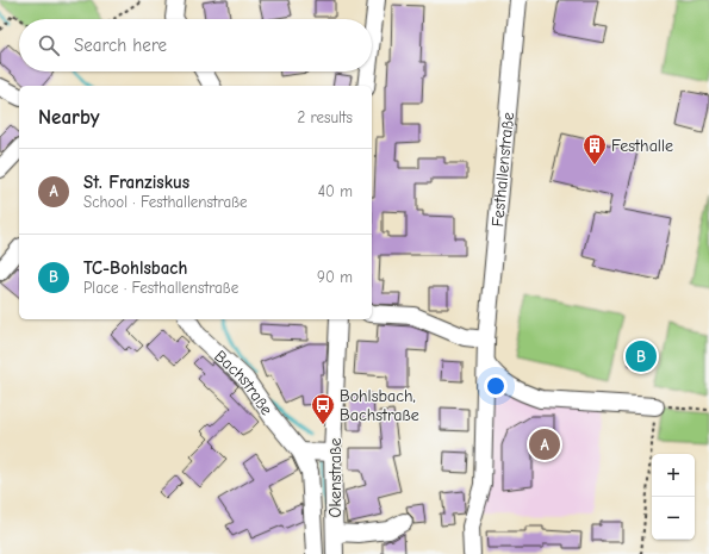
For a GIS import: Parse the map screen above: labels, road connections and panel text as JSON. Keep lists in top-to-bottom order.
{
  "streets": {
    "street": ["Festhallenstraße", "Bachstraße", "Okenstraße"]
  },
  "places": {
    "building": ["Festhalle"],
    "bus stop": ["Bohlsbach, Bachstraße"]
  },
  "page": {
    "search": "Search here",
    "heading": ["Nearby", "2 results"],
    "list": [
      {
        "mark": "A",
        "name": "St. Franziskus",
        "note": "School · Festhallenstraße",
        "value": "40 m"
      },
      {
        "mark": "B",
        "name": "TC-Bohlsbach",
        "note": "Place · Festhallenstraße",
        "value": "90 m"
      }
    ],
    "pins": ["B", "A"],
    "map_buttons": ["+", "−"]
  }
}
